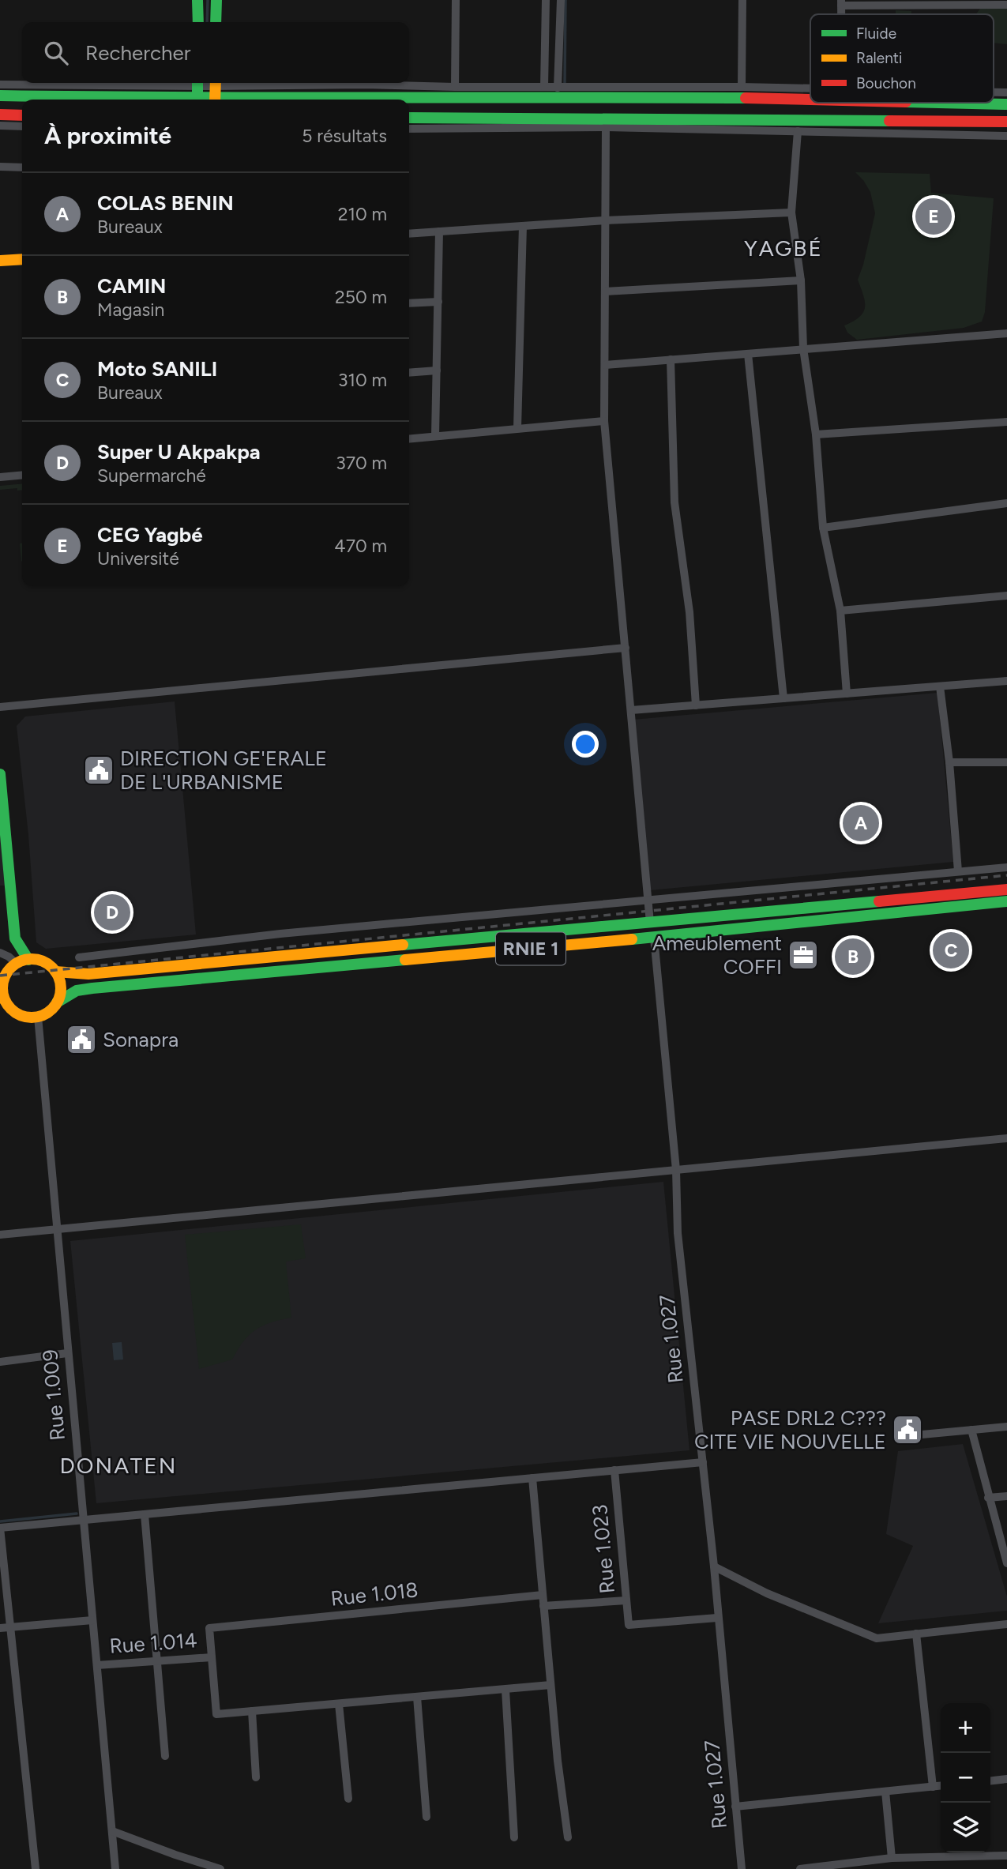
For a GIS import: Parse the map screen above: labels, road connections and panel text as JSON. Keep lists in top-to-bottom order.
{
  "streets": {
    "main road": ["RNIE 1"],
    "street": [
      "Rue 1.027",
      "Rue 1.009",
      "Rue 1.023",
      "Rue 1.018",
      "Rue 1.014"
    ]
  },
  "crossings": [
    ["RNIE 1", "Rue 1.027"],
    ["RNIE 1", "Rue 1.009"],
    ["Rue 1.027", "Rue 1.023"],
    ["Rue 1.009", "Rue 1.014"],
    ["Rue 1.018", "Rue 1.014"]
  ],
  "districts": ["YAGBÉ", "DONATEN"],
  "places": {
    "public building": ["DIRECTION GE'ERALE DE L'URBANISME", "Sonapra", "PASE DRL2 C??? CITE VIE NOUVELLE"],
    "office": ["Ameublement COFFI"]
  },
  "legend": ["Fluide", "Ralenti", "Bouchon"],
  "page": {
    "search": "Rechercher",
    "heading": ["À proximité", "5 résultats"],
    "list": [
      {
        "mark": "A",
        "name": "COLAS BENIN",
        "note": "Bureaux",
        "value": "210 m"
      },
      {
        "mark": "B",
        "name": "CAMIN",
        "note": "Magasin",
        "value": "250 m"
      },
      {
        "mark": "C",
        "name": "Moto SANILI",
        "note": "Bureaux",
        "value": "310 m"
      },
      {
        "mark": "D",
        "name": "Super U Akpakpa",
        "note": "Supermarché",
        "value": "370 m"
      },
      {
        "mark": "E",
        "name": "CEG Yagbé",
        "note": "Université",
        "value": "470 m"
      }
    ],
    "pins": [
      "E",
      "A",
      "D",
      "C",
      "B"
    ],
    "map_buttons": ["+", "−"]
  }
}
